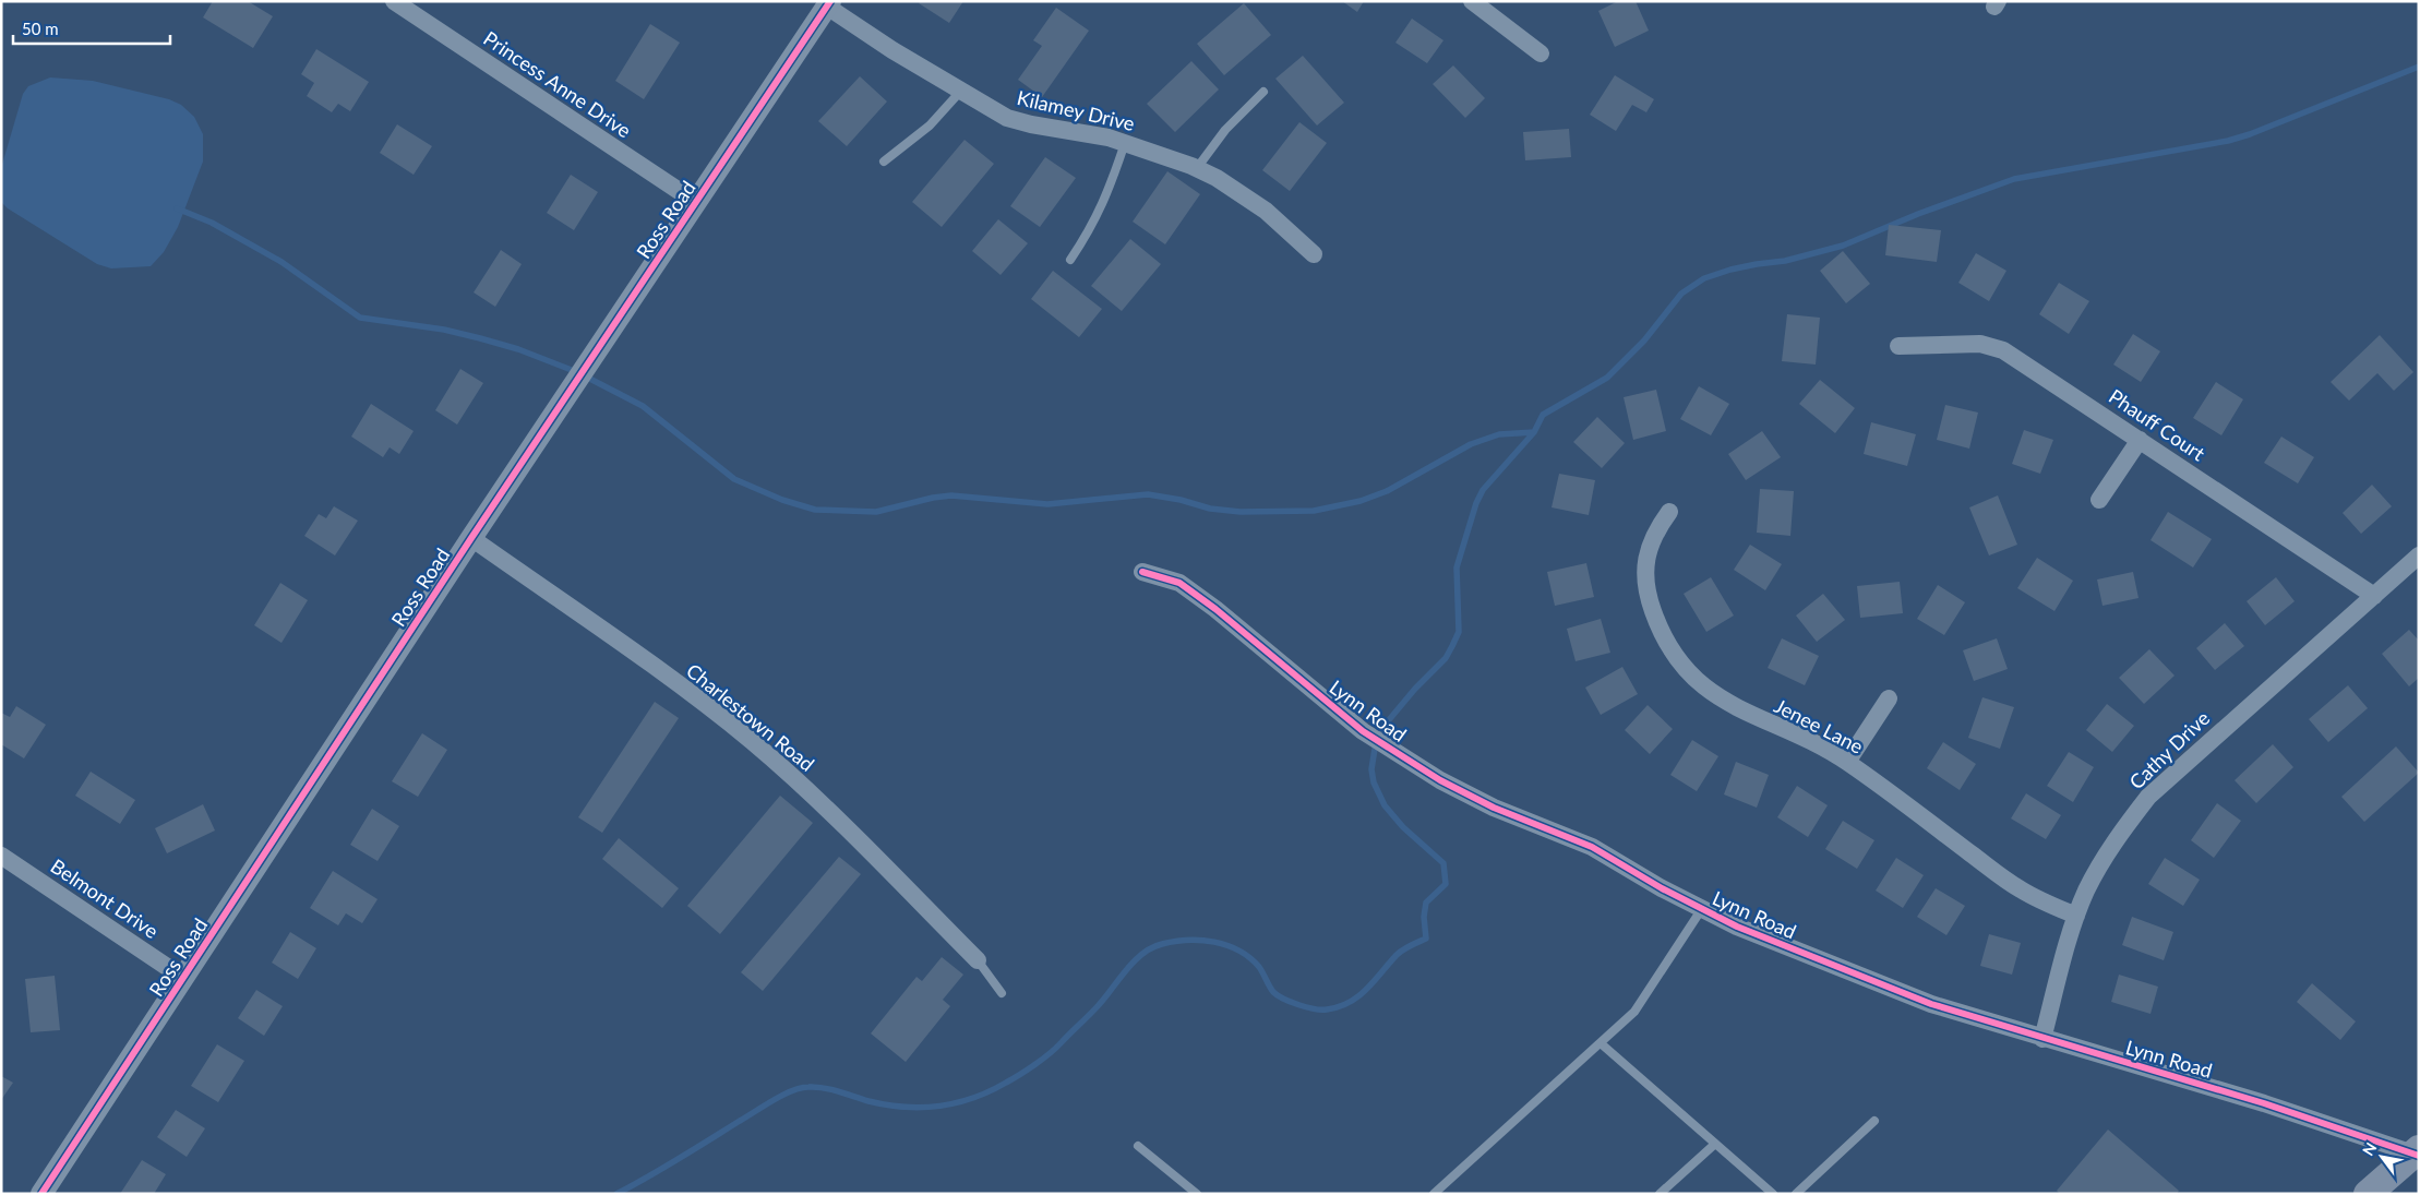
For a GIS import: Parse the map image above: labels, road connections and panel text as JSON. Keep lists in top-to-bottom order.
{
  "streets": {
    "street": [
      "Princess Anne Drive",
      "Kilamey Drive",
      "Ross Road",
      "Phauff Court",
      "Lynn Road",
      "Charlestown Road",
      "Jenee Lane",
      "Cathy Drive",
      "Belmont Drive"
    ]
  },
  "crossings": [
    ["Princess Anne Drive", "Ross Road"],
    ["Kilamey Drive", "Ross Road"],
    ["Ross Road", "Charlestown Road"],
    ["Ross Road", "Belmont Drive"],
    ["Phauff Court", "Cathy Drive"],
    ["Lynn Road", "Cathy Drive"],
    ["Jenee Lane", "Cathy Drive"]
  ],
  "scale_bar": "50 m",
  "north": "top left"
}
